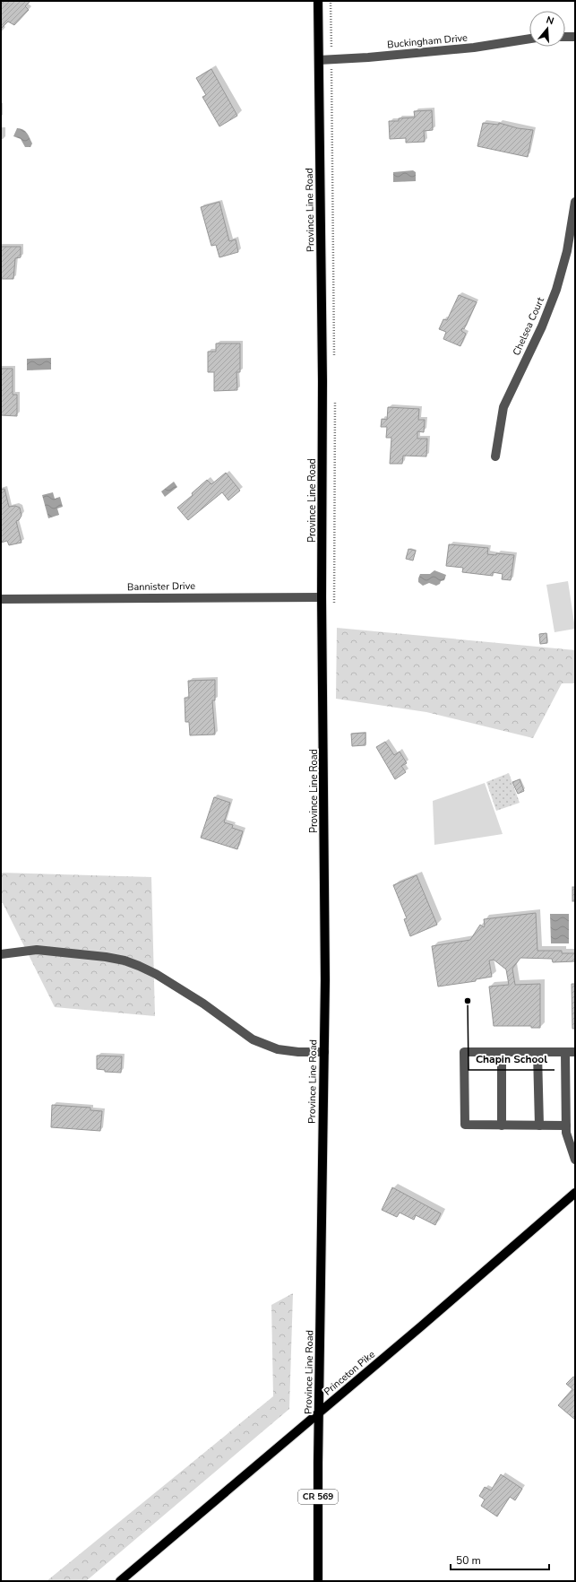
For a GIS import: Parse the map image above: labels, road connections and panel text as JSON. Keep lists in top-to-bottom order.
{
  "streets": {
    "main road": ["Province Line Road", "Princeton Pike", "CR 569"],
    "street": ["Buckingham Drive", "Chelsea Court", "Bannister Drive"]
  },
  "crossings": [
    ["Buckingham Drive", "Province Line Road"],
    ["Province Line Road", "Bannister Drive"],
    ["Province Line Road", "Princeton Pike"]
  ],
  "places": ["Chapin School"],
  "scale_bar": "50 m",
  "north": "top"
}
